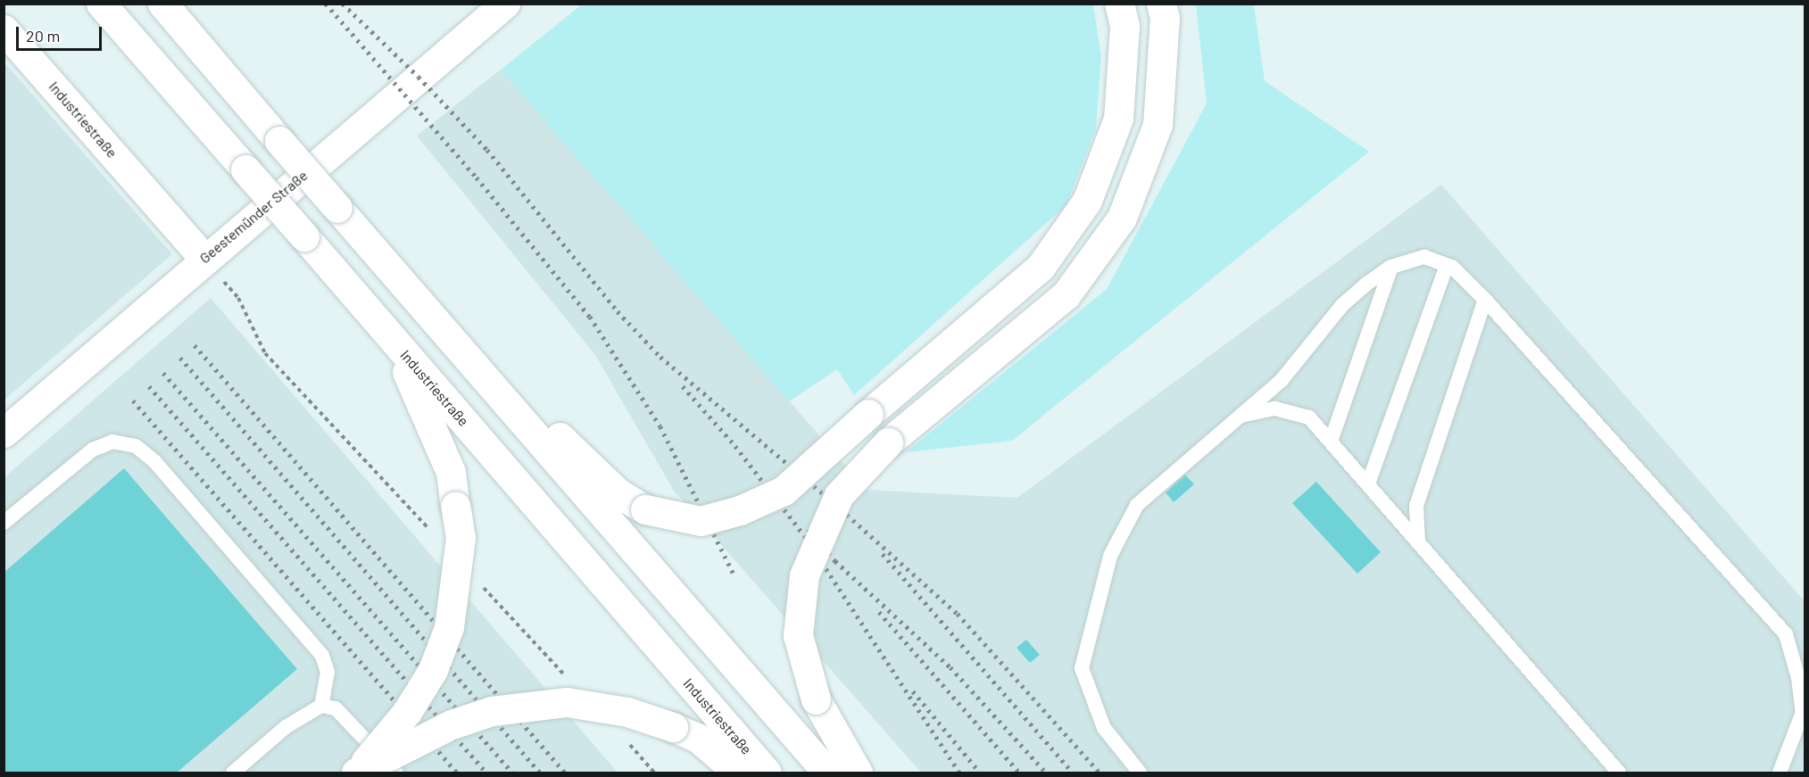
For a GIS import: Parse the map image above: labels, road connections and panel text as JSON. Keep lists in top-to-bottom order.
{
  "streets": {
    "main road": ["Industriestraße", "Geestemünder Straße"]
  },
  "crossings": [
    ["Industriestraße", "Geestemünder Straße"]
  ],
  "scale_bar": "20 m"
}
